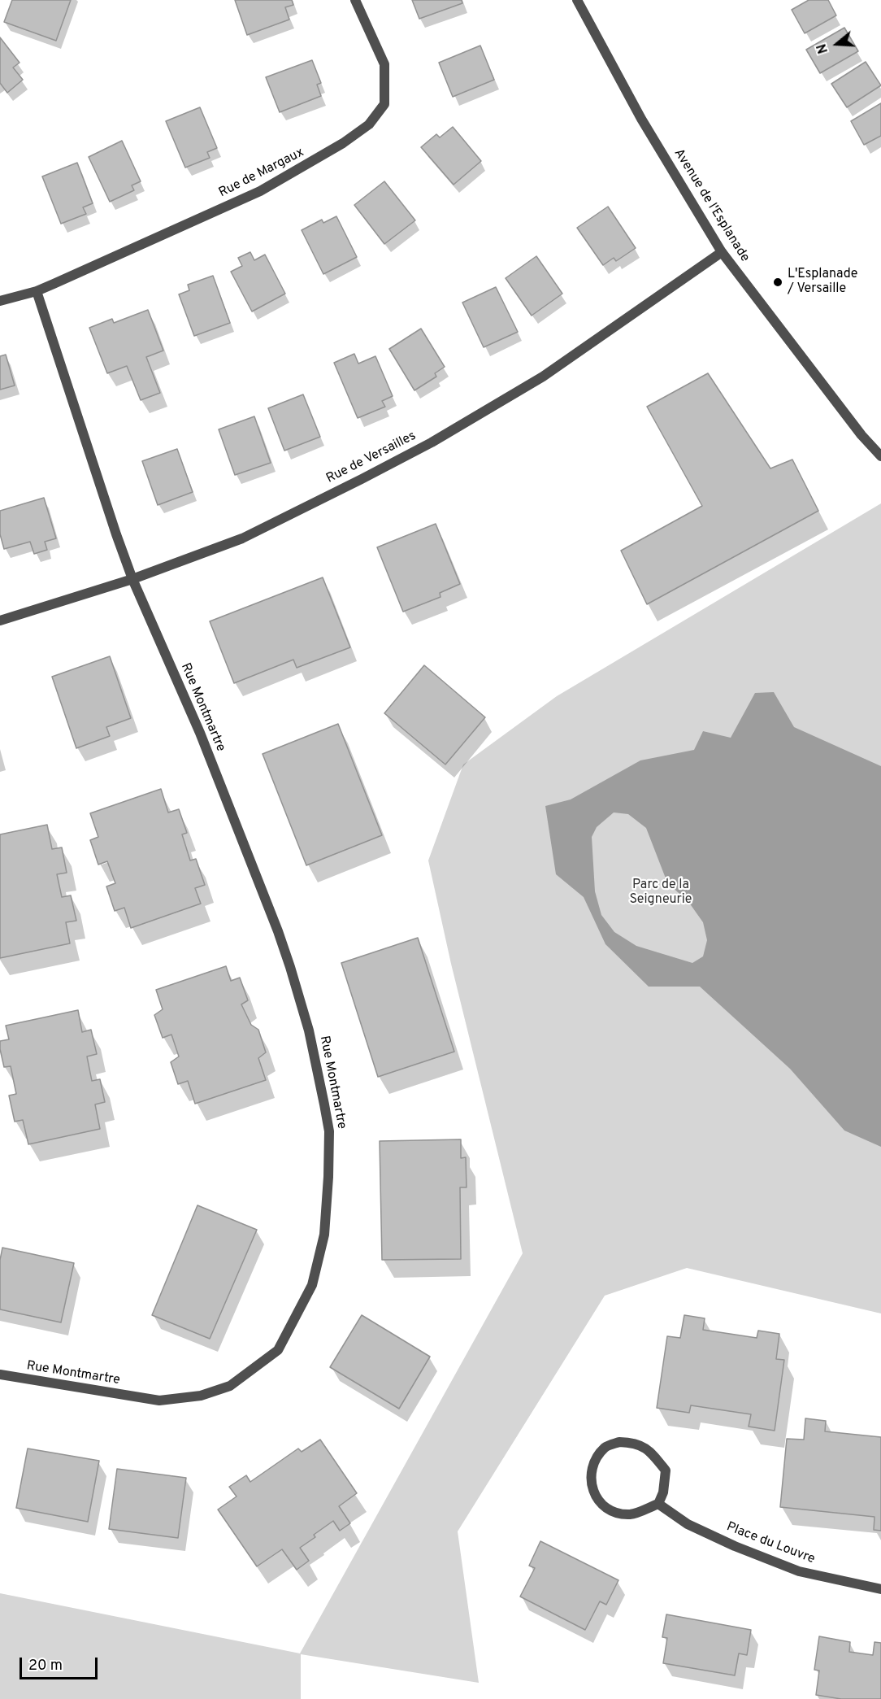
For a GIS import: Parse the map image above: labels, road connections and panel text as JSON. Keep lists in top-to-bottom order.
{
  "streets": {
    "street": [
      "Rue de Margaux",
      "Avenue de l'Esplanade",
      "Rue de Versailles",
      "Rue Montmartre",
      "Place du Louvre"
    ]
  },
  "crossings": [
    ["Avenue de l'Esplanade", "Rue de Versailles"],
    ["Rue de Versailles", "Rue Montmartre"]
  ],
  "parks": ["Parc de la Seigneurie"],
  "places": ["L'Esplanade / Versaille"],
  "scale_bar": "20 m",
  "north": "left"
}
